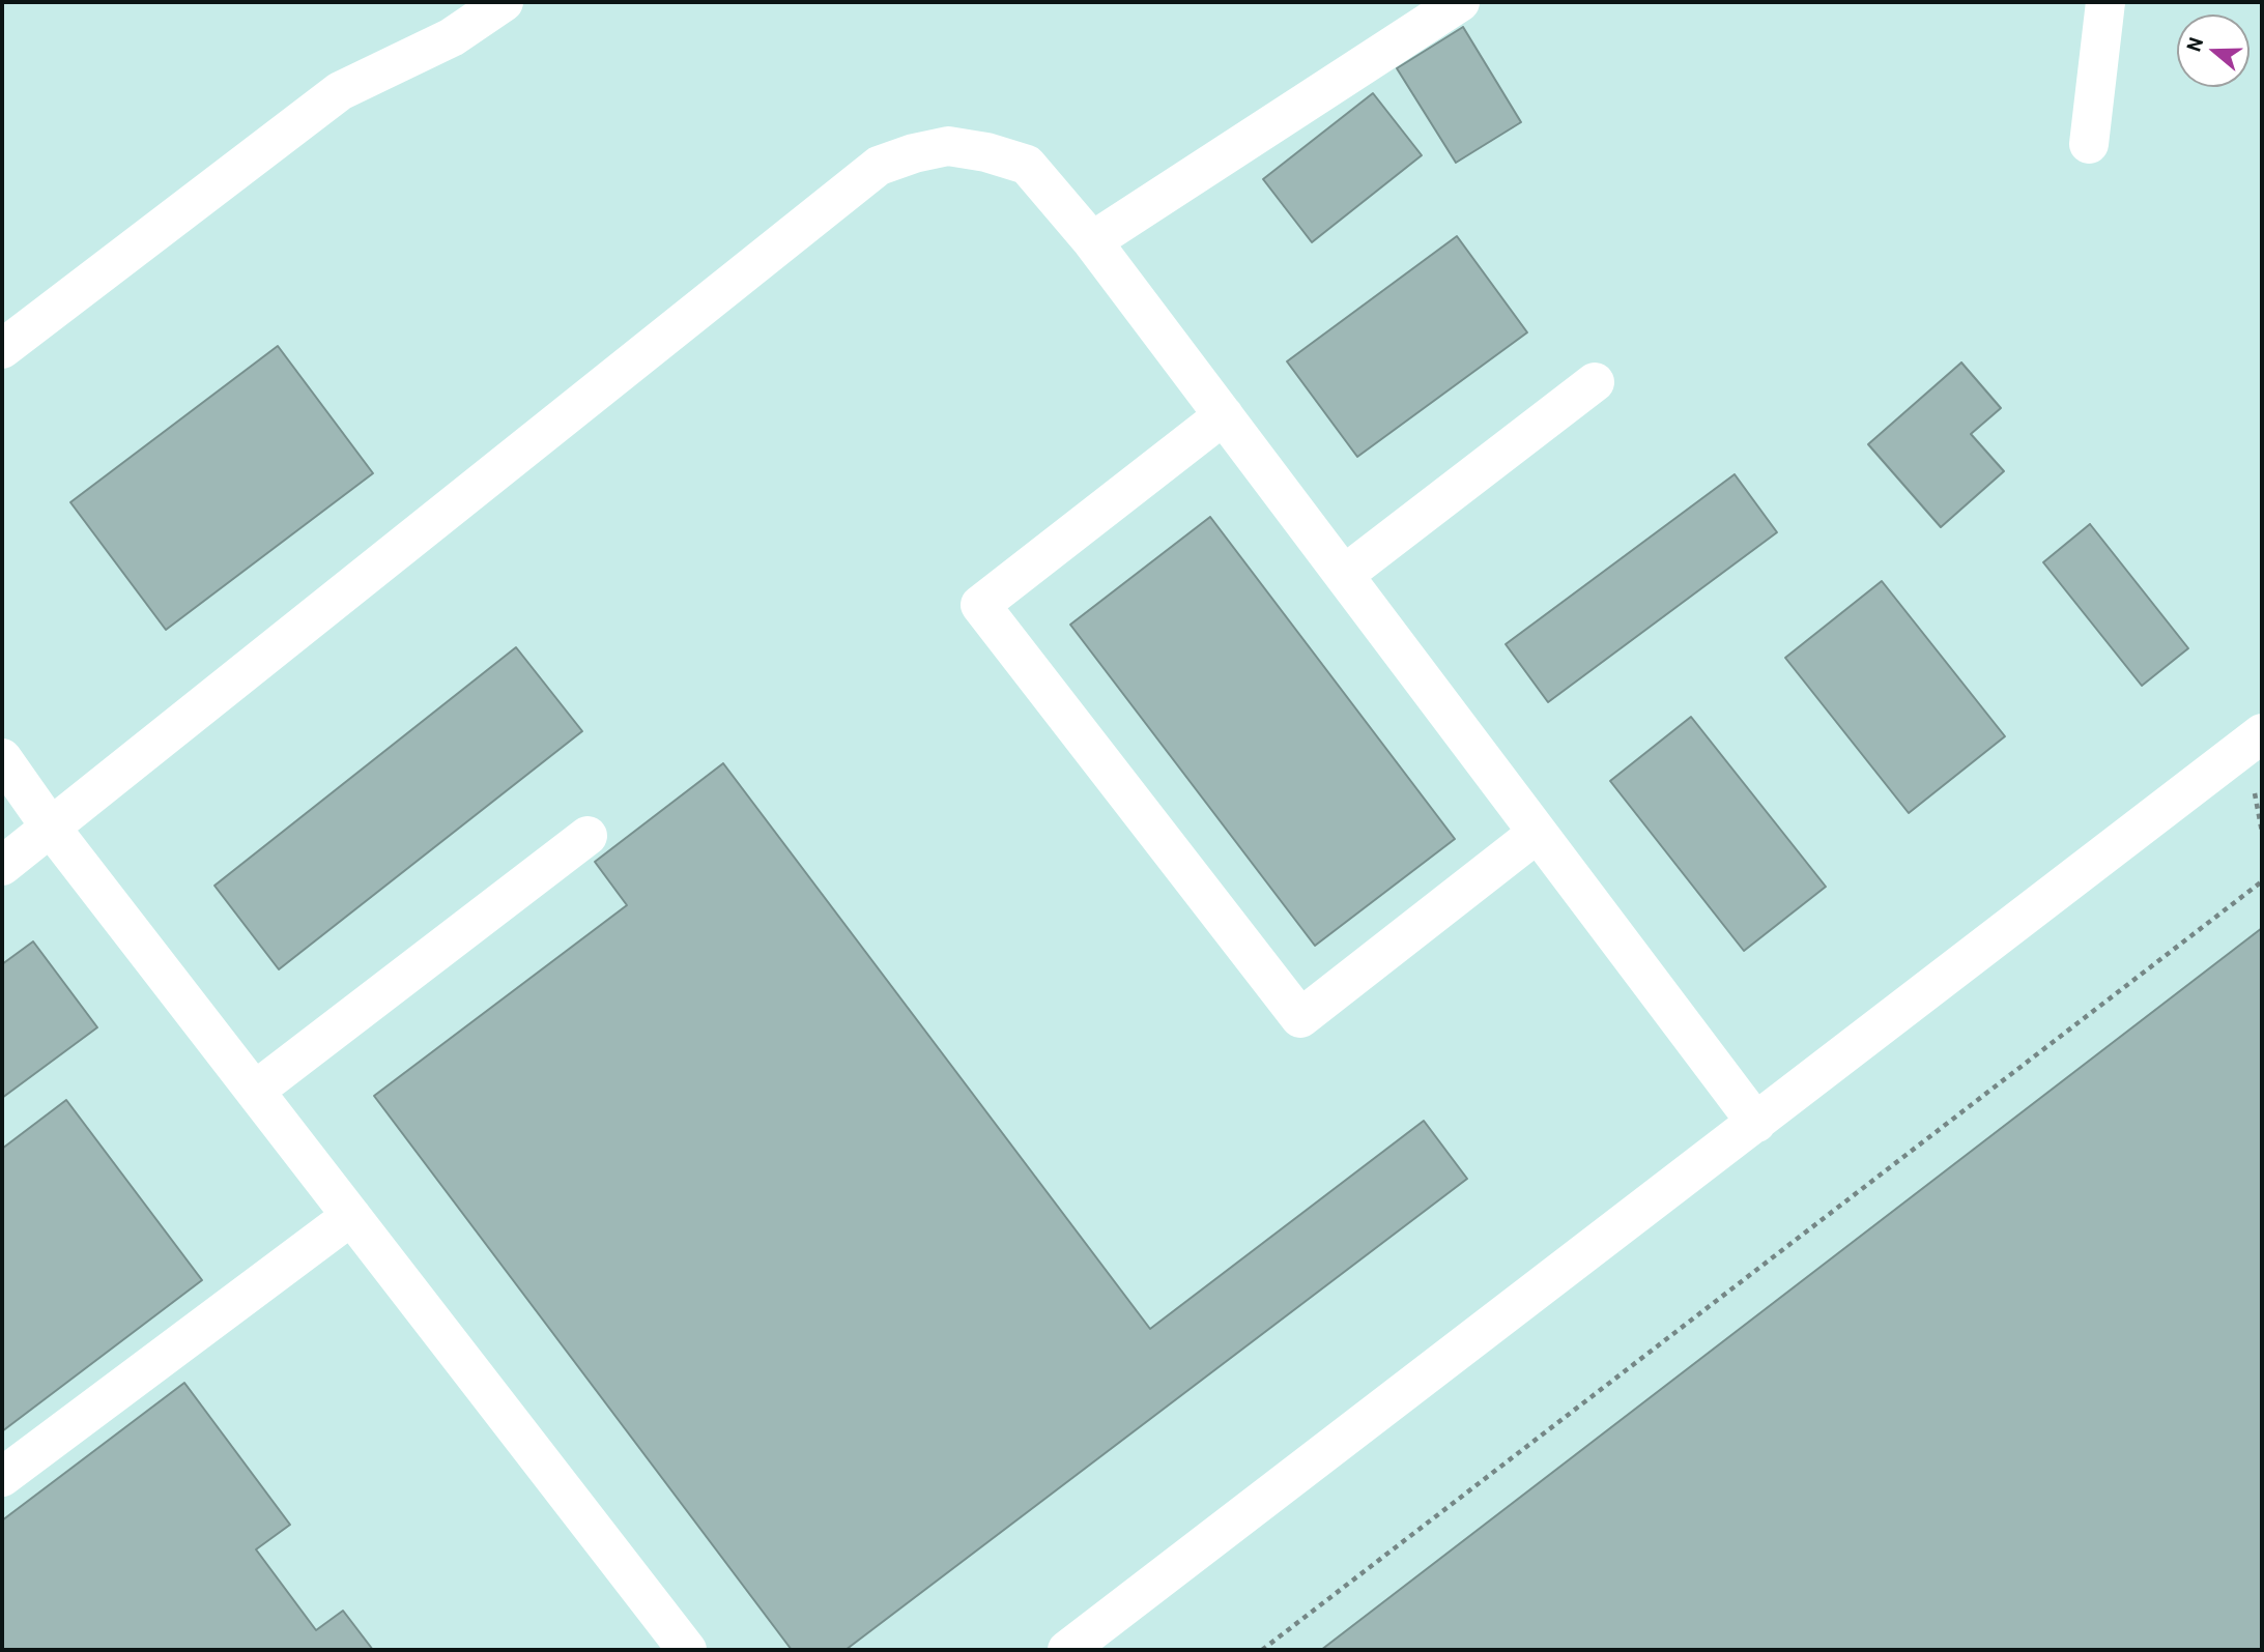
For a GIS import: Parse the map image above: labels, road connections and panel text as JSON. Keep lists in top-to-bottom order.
{
  "north": "left"
}
